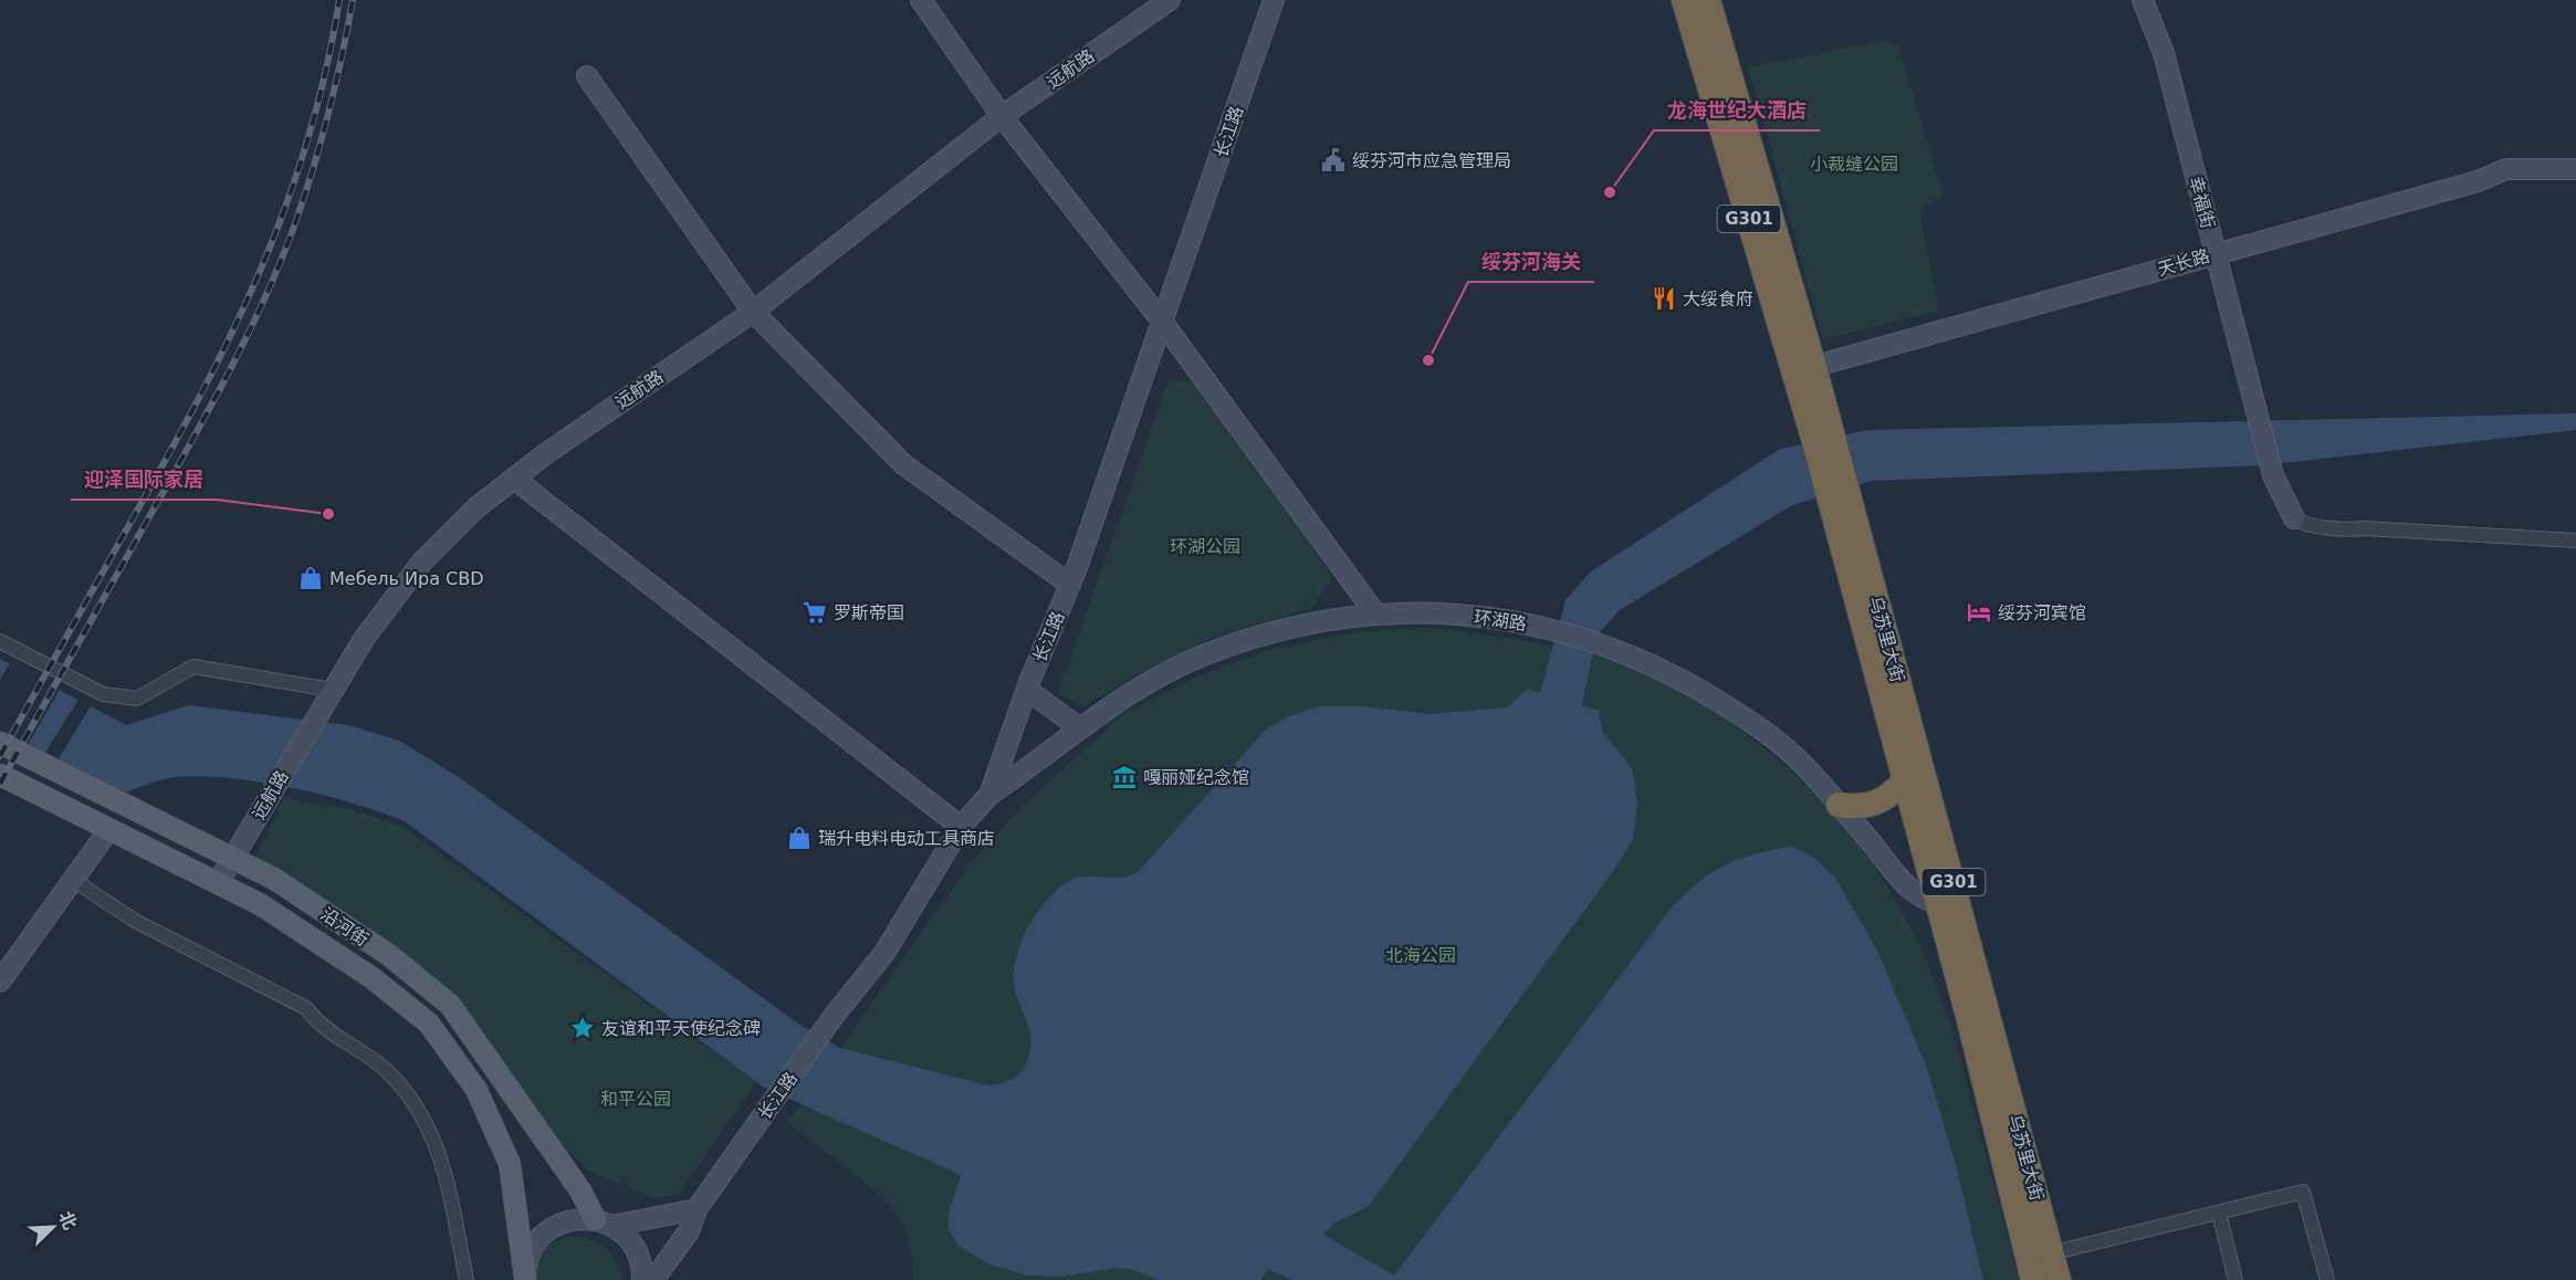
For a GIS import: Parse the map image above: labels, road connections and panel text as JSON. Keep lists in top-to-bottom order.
{
  "streets": {
    "highway": ["G301", "乌苏里大街"],
    "main road": ["沿河街"],
    "street": [
      "远航路",
      "长江路",
      "幸福街",
      "天长路",
      "环湖路"
    ]
  },
  "crossings": [
    ["远航路", "沿河街"],
    ["长江路", "环湖路"],
    ["幸福街", "天长路"],
    ["天长路", "乌苏里大街"],
    ["环湖路", "乌苏里大街"]
  ],
  "parks": [
    "小裁缝公园",
    "环湖公园",
    "北海公园",
    "和平公园"
  ],
  "places": {
    "public building": ["绥芬河市应急管理局"],
    "other": ["龙海世纪大酒店", "绥芬河海关", "迎泽国际家居"],
    "restaurant": ["大绥食府"],
    "shop": ["Мебель Ира CBD", "瑞升电料电动工具商店"],
    "supermarket": ["罗斯帝国"],
    "hotel": ["绥芬河宾馆"],
    "museum": ["嘎丽娅纪念馆"],
    "place": ["友谊和平天使纪念碑"]
  },
  "north": "top right"
}
